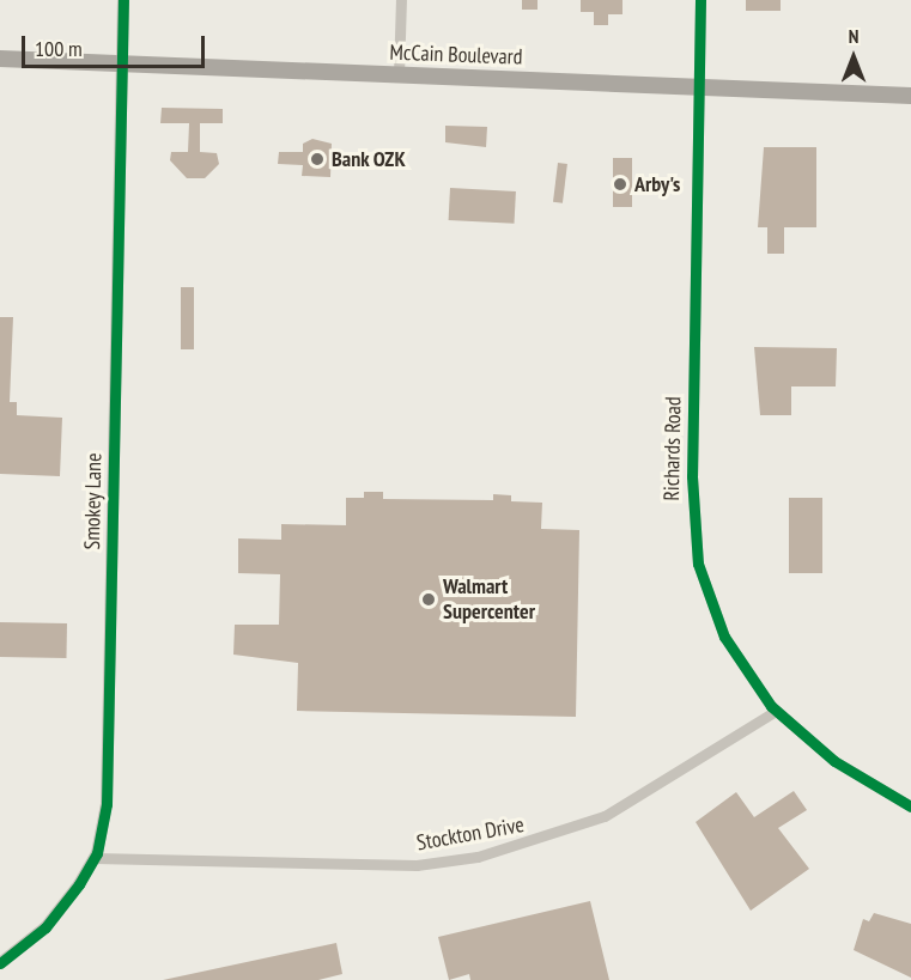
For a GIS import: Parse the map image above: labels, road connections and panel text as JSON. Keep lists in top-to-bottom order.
{
  "streets": {
    "main road": ["McCain Boulevard"],
    "street": ["Richards Road", "Smokey Lane", "Stockton Drive"]
  },
  "crossings": [
    ["McCain Boulevard", "Richards Road"],
    ["McCain Boulevard", "Smokey Lane"],
    ["Richards Road", "Stockton Drive"],
    ["Smokey Lane", "Stockton Drive"]
  ],
  "places": ["Bank OZK", "Arby's", "Walmart Supercenter"],
  "scale_bar": "100 m",
  "north": "top"
}
